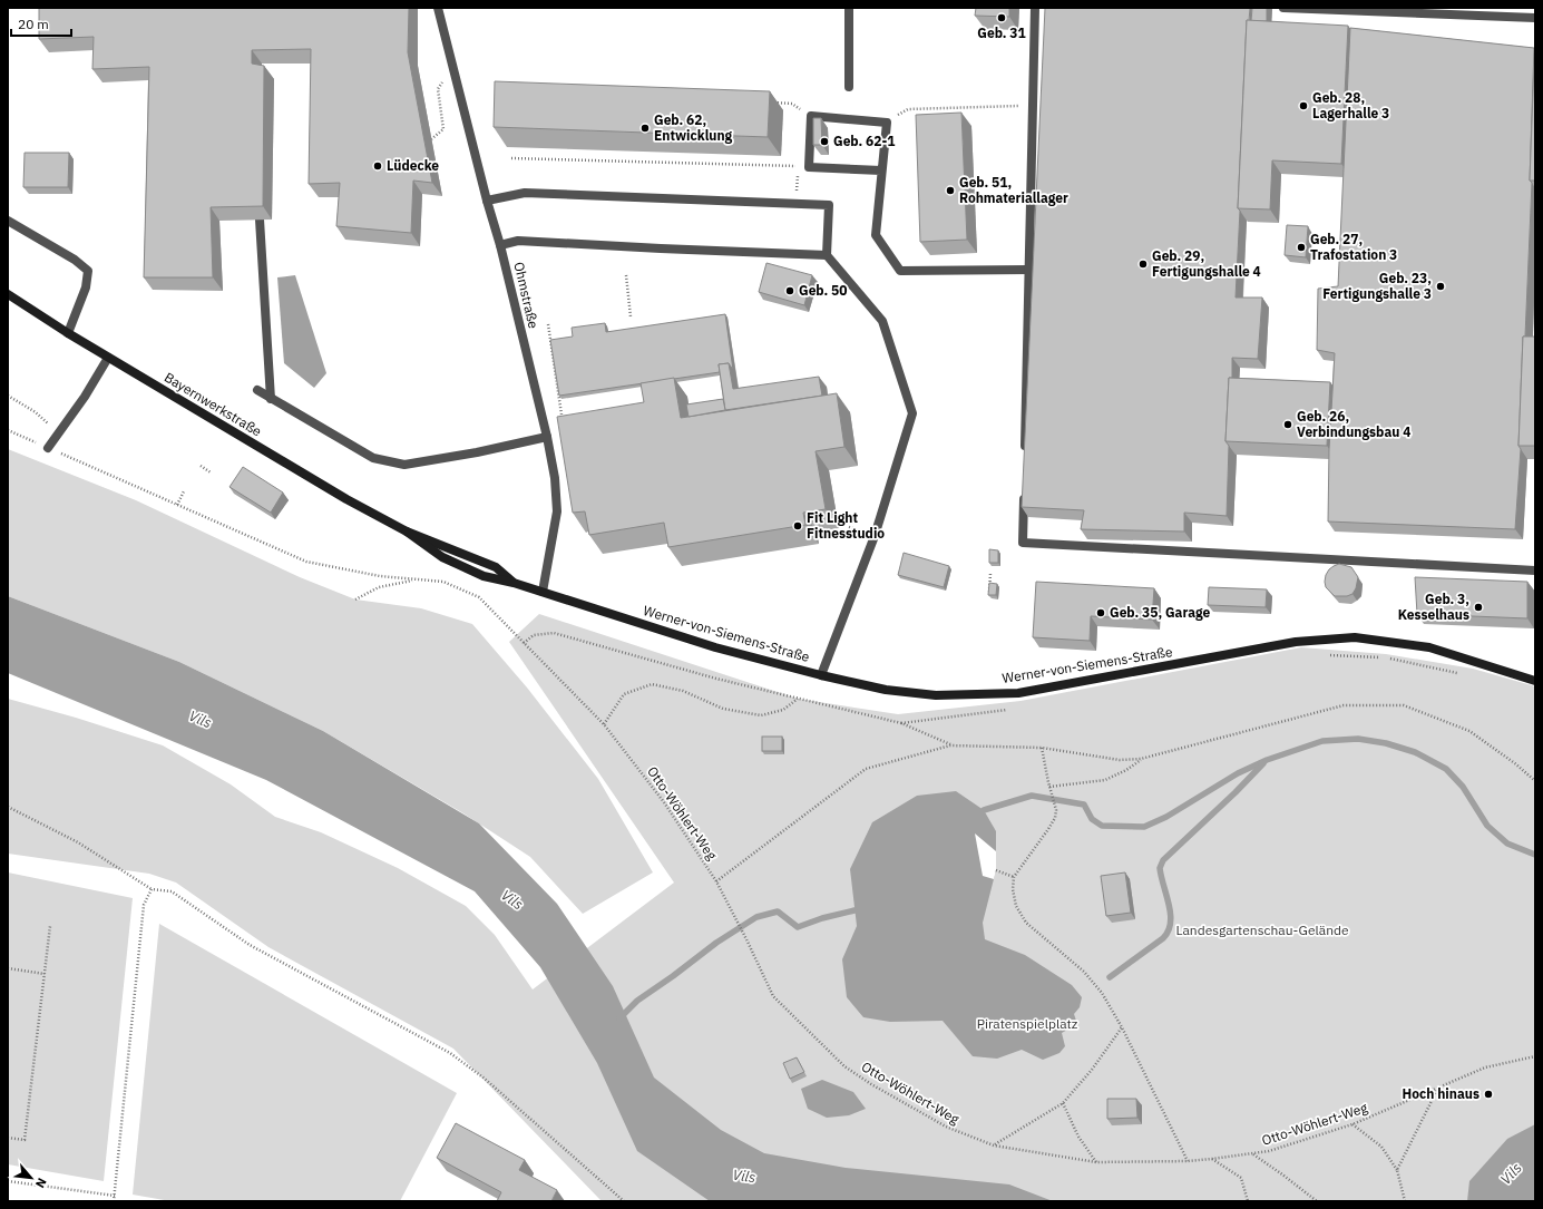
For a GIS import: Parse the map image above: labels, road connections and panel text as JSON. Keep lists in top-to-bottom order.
{
  "streets": {
    "street": ["Ohmstraße", "Bayernwerkstraße", "Werner-von-Siemens-Straße"],
    "path": ["Otto-Wöhlert-Weg"]
  },
  "crossings": [
    ["Ohmstraße", "Bayernwerkstraße"],
    ["Ohmstraße", "Werner-von-Siemens-Straße"],
    ["Bayernwerkstraße", "Werner-von-Siemens-Straße"]
  ],
  "water": ["Vils"],
  "parks": ["Landesgartenschau-Gelände", "Piratenspielplatz"],
  "places": [
    "Geb. 31",
    "Geb. 28, Lagerhalle 3",
    "Geb. 62, Entwicklung",
    "Geb. 62-1",
    "Lüdecke",
    "Geb. 51, Rohmateriallager",
    "Geb. 27, Trafostation 3",
    "Geb. 29, Fertigungshalle 4",
    "Geb. 23, Fertigungshalle 3",
    "Geb. 50",
    "Geb. 26, Verbindungsbau 4",
    "Fit Light Fitnesstudio",
    "Geb. 3, Kesselhaus",
    "Geb. 35, Garage",
    "Hoch hinaus"
  ],
  "scale_bar": "20 m",
  "north": "bottom right"
}
